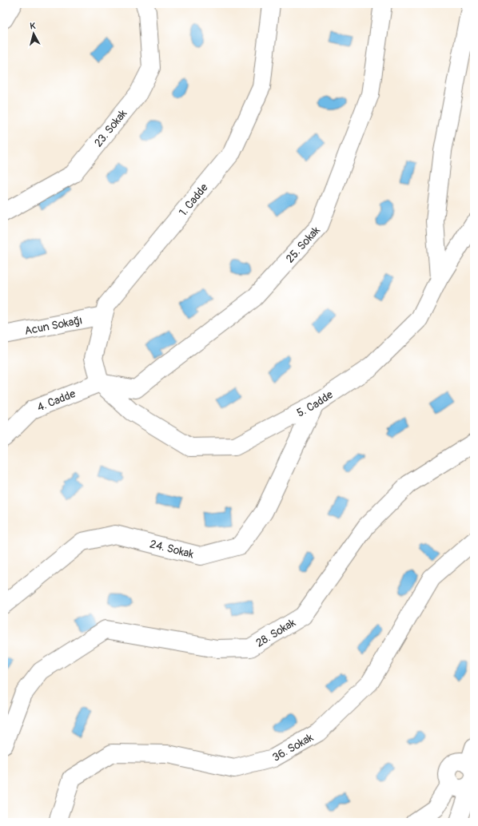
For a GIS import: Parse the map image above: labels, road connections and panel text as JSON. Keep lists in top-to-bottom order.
{
  "streets": {
    "street": [
      "23. Sokak",
      "1. Cadde",
      "25. Sokak",
      "Acun Sokağı",
      "4. Cadde",
      "5. Cadde",
      "24. Sokak",
      "28. Sokak",
      "36. Sokak"
    ]
  },
  "crossings": [
    ["1. Cadde", "25. Sokak"],
    ["1. Cadde", "Acun Sokağı"],
    ["1. Cadde", "4. Cadde"],
    ["1. Cadde", "5. Cadde"],
    ["25. Sokak", "4. Cadde"],
    ["25. Sokak", "5. Cadde"],
    ["4. Cadde", "5. Cadde"],
    ["5. Cadde", "24. Sokak"]
  ],
  "north": "top"
}
